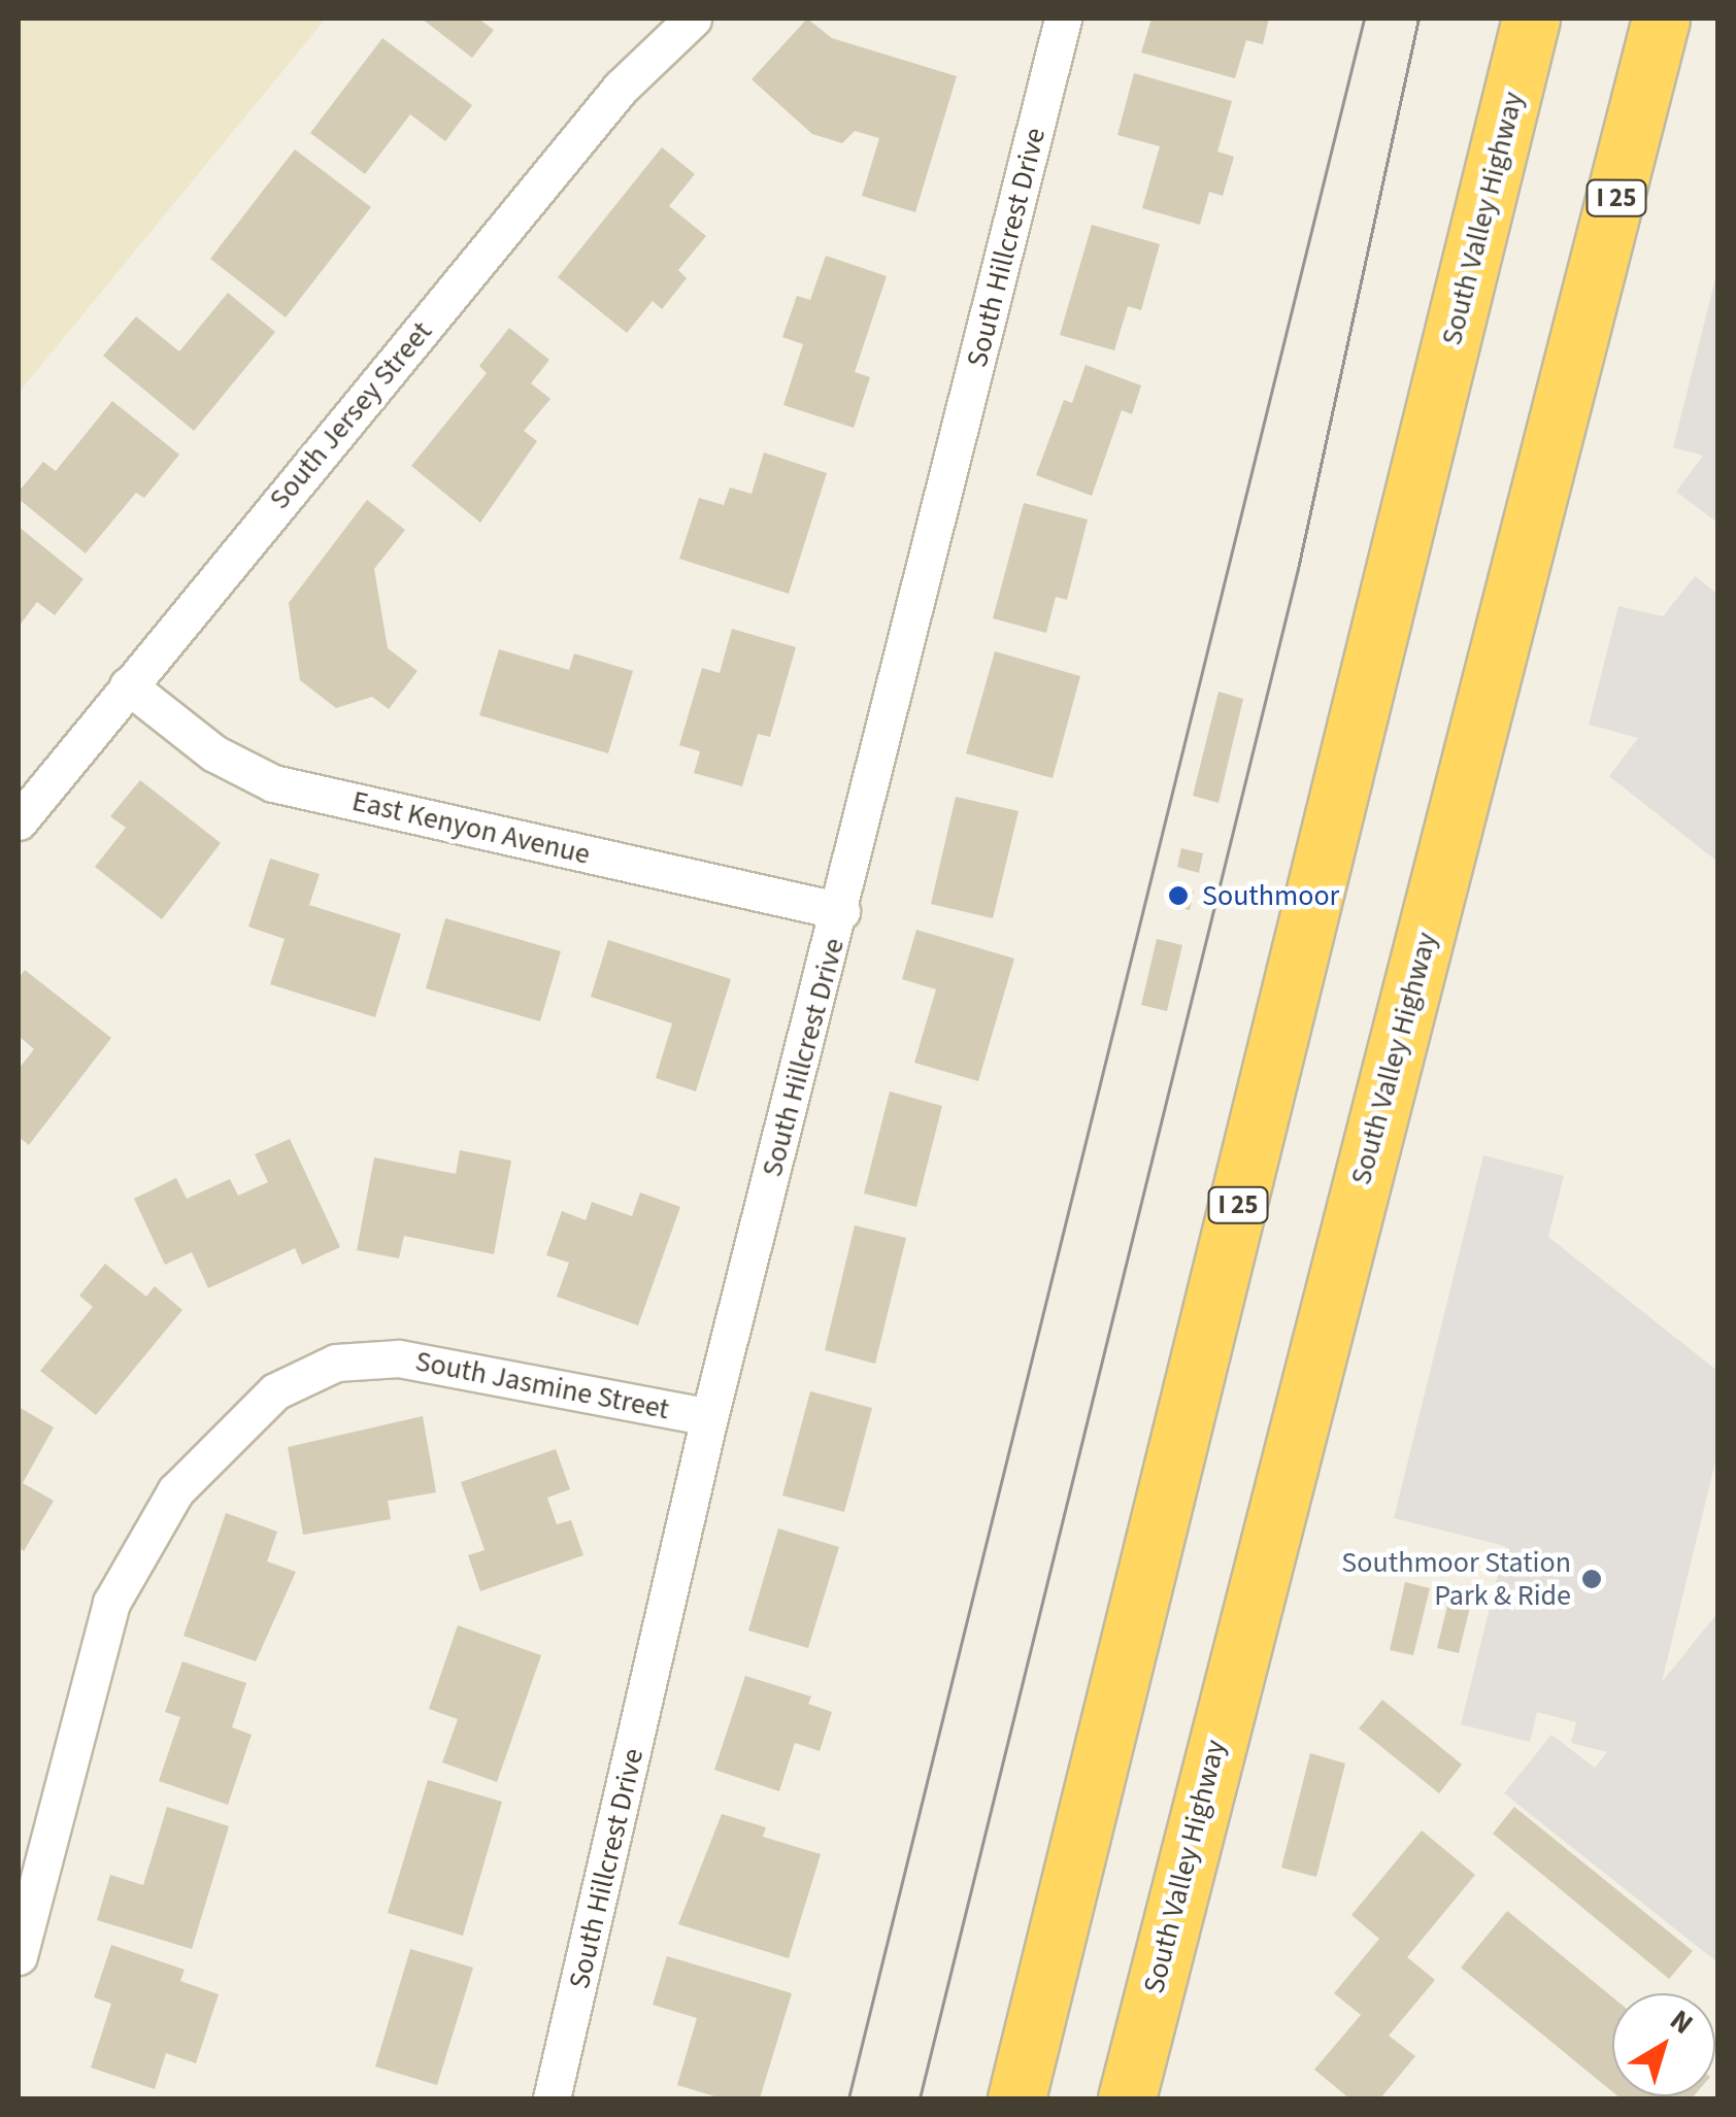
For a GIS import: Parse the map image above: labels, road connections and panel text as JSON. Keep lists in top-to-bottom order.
{
  "streets": {
    "highway": ["I 25", "South Valley Highway"],
    "street": [
      "South Hillcrest Drive",
      "South Jersey Street",
      "East Kenyon Avenue",
      "South Jasmine Street"
    ]
  },
  "crossings": [
    ["South Hillcrest Drive", "East Kenyon Avenue"],
    ["South Hillcrest Drive", "South Jasmine Street"],
    ["South Jersey Street", "East Kenyon Avenue"]
  ],
  "places": ["Southmoor", "Southmoor Station Park & Ride"],
  "north": "top right"
}
